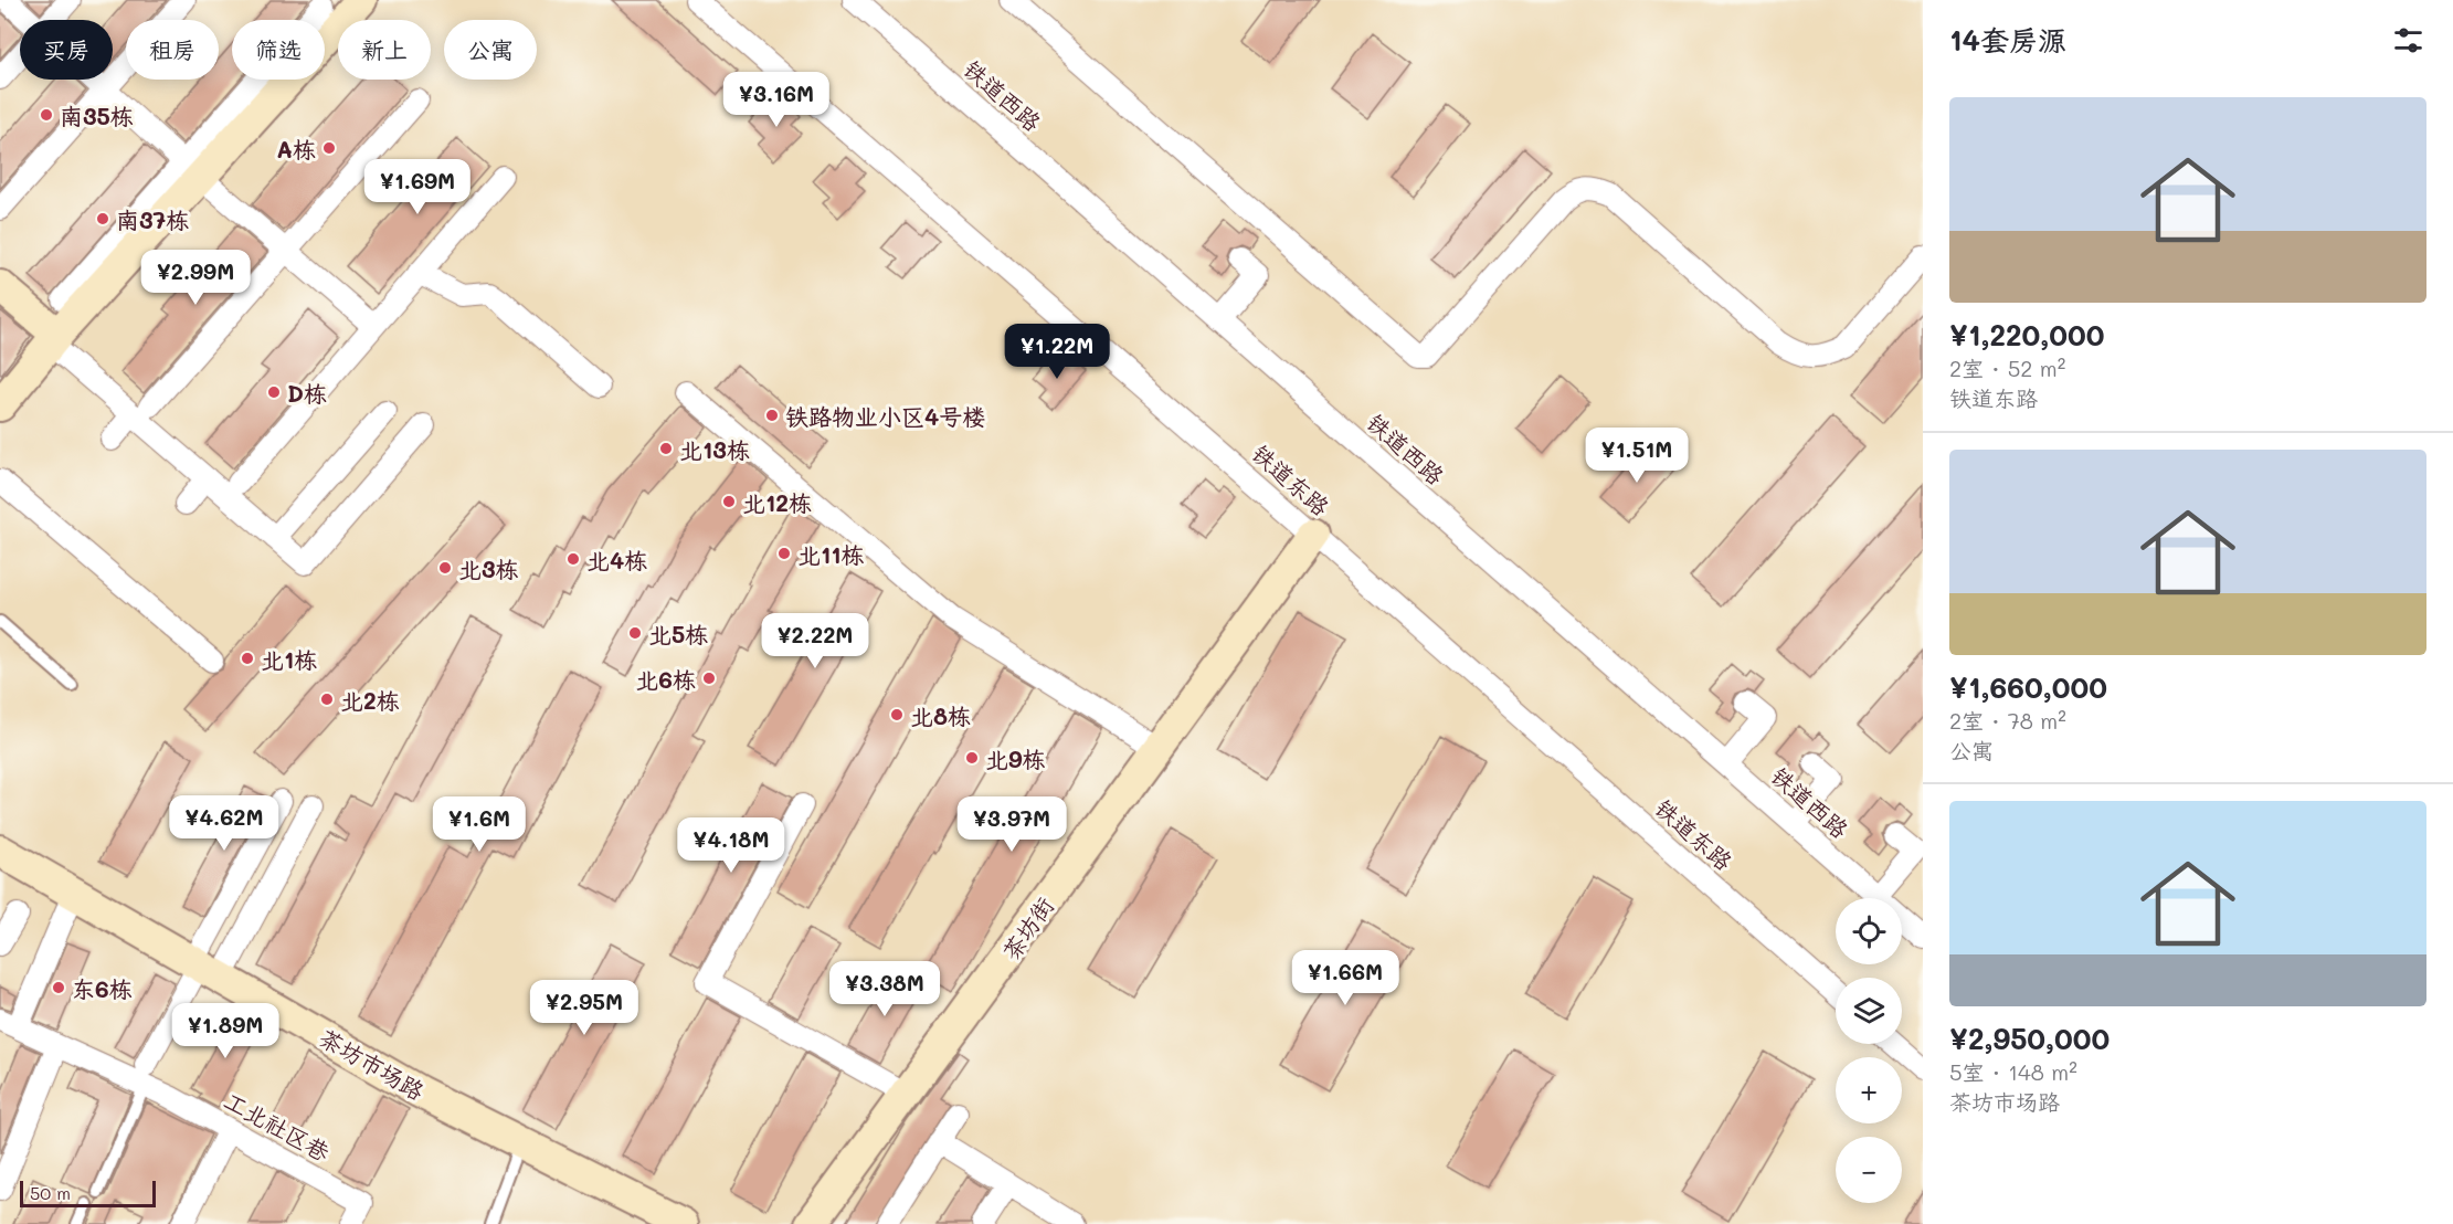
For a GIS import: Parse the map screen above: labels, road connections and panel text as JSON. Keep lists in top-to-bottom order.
{
  "streets": {
    "street": [
      "铁道西路",
      "铁道东路",
      "茶坊街",
      "茶坊市场路",
      "工北社区巷"
    ]
  },
  "crossings": [
    ["铁道东路", "茶坊街"]
  ],
  "places": [
    "南35栋",
    "A栋",
    "南37栋",
    "D栋",
    "铁路物业小区4号楼",
    "北13栋",
    "北12栋",
    "北11栋",
    "北4栋",
    "北3栋",
    "北5栋",
    "北1栋",
    "北6栋",
    "北2栋",
    "北8栋",
    "北9栋",
    "东6栋"
  ],
  "scale_bar": "50 m",
  "page": {
    "heading": "14套房源",
    "chip": [
      "买房",
      "租房",
      "筛选",
      "新上",
      "公寓"
    ],
    "price": [
      "¥3.16M",
      "¥1.69M",
      "¥2.99M",
      "¥1.22M",
      "¥1.51M",
      "¥2.22M",
      "¥4.62M",
      "¥1.6M",
      "¥3.97M",
      "¥4.18M",
      "¥1.66M",
      "¥3.38M",
      "¥2.95M",
      "¥1.89M"
    ],
    "list": [
      {
        "name": "¥1,220,000",
        "note": "2室 · 52 m² · 铁道东路"
      },
      {
        "name": "¥1,660,000",
        "note": "2室 · 78 m² · 公寓"
      },
      {
        "name": "¥2,950,000",
        "note": "5室 · 148 m² · 茶坊市场路"
      }
    ],
    "map_buttons": ["+", "−"],
    "scale": "50 m"
  }
}
